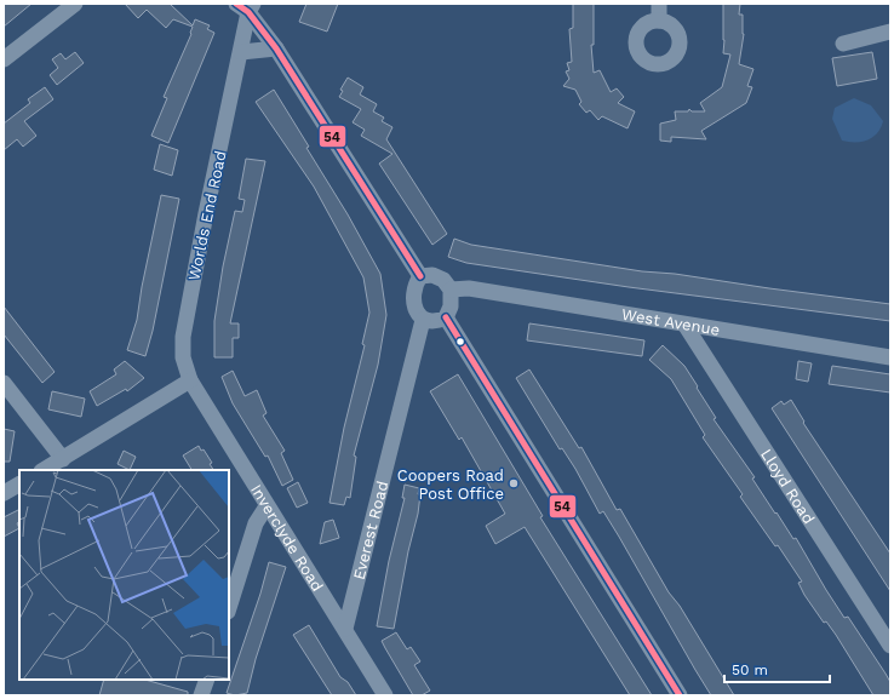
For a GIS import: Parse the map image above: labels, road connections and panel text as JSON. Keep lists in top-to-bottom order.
{
  "streets": {
    "street": [
      "Worlds End Road",
      "West Avenue",
      "Lloyd Road",
      "Everest Road",
      "Inverclyde Road"
    ]
  },
  "crossings": [
    ["Worlds End Road", "Inverclyde Road"],
    ["West Avenue", "Lloyd Road"],
    ["West Avenue", "Everest Road"],
    ["Everest Road", "Inverclyde Road"]
  ],
  "places": ["Coopers Road Post Office"],
  "lines": ["transit line 54"],
  "scale_bar": "50 m"
}
